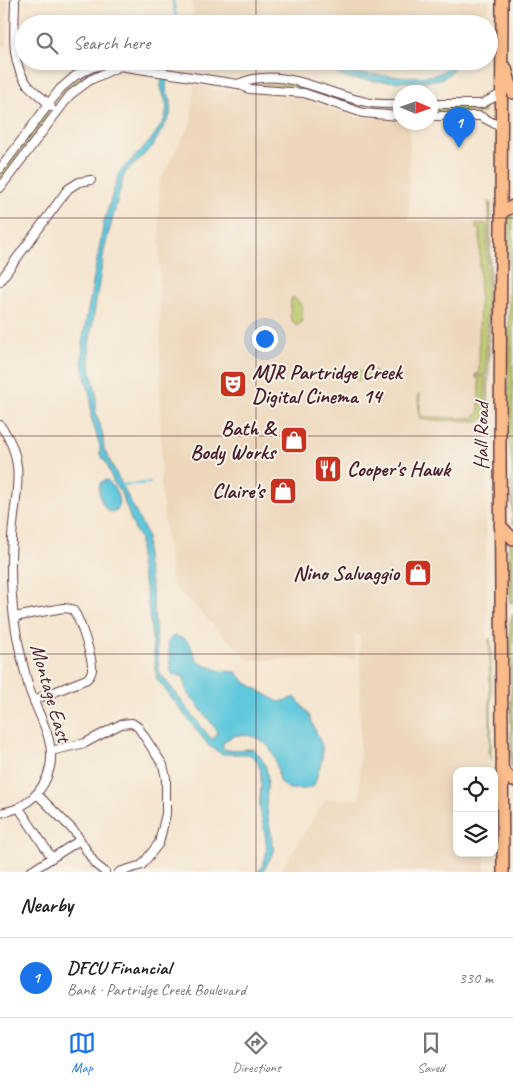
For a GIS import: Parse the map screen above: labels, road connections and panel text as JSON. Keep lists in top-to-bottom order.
{
  "streets": {
    "highway": ["Hall Road"],
    "street": ["Montage East"]
  },
  "places": {
    "theatre": ["MJR Partridge Creek Digital Cinema 14"],
    "shop": ["Bath & Body Works", "Claire's", "Nino Salvaggio"],
    "restaurant": ["Cooper's Hawk"]
  },
  "north": "right",
  "page": {
    "search": "Search here",
    "pins": "1",
    "heading": "Nearby",
    "list": [
      {
        "mark": "1",
        "name": "DFCU Financial",
        "note": "Bank · Partridge Creek Boulevard",
        "value": "330 m"
      }
    ],
    "nav": ["Map", "Directions", "Saved"]
  }
}
